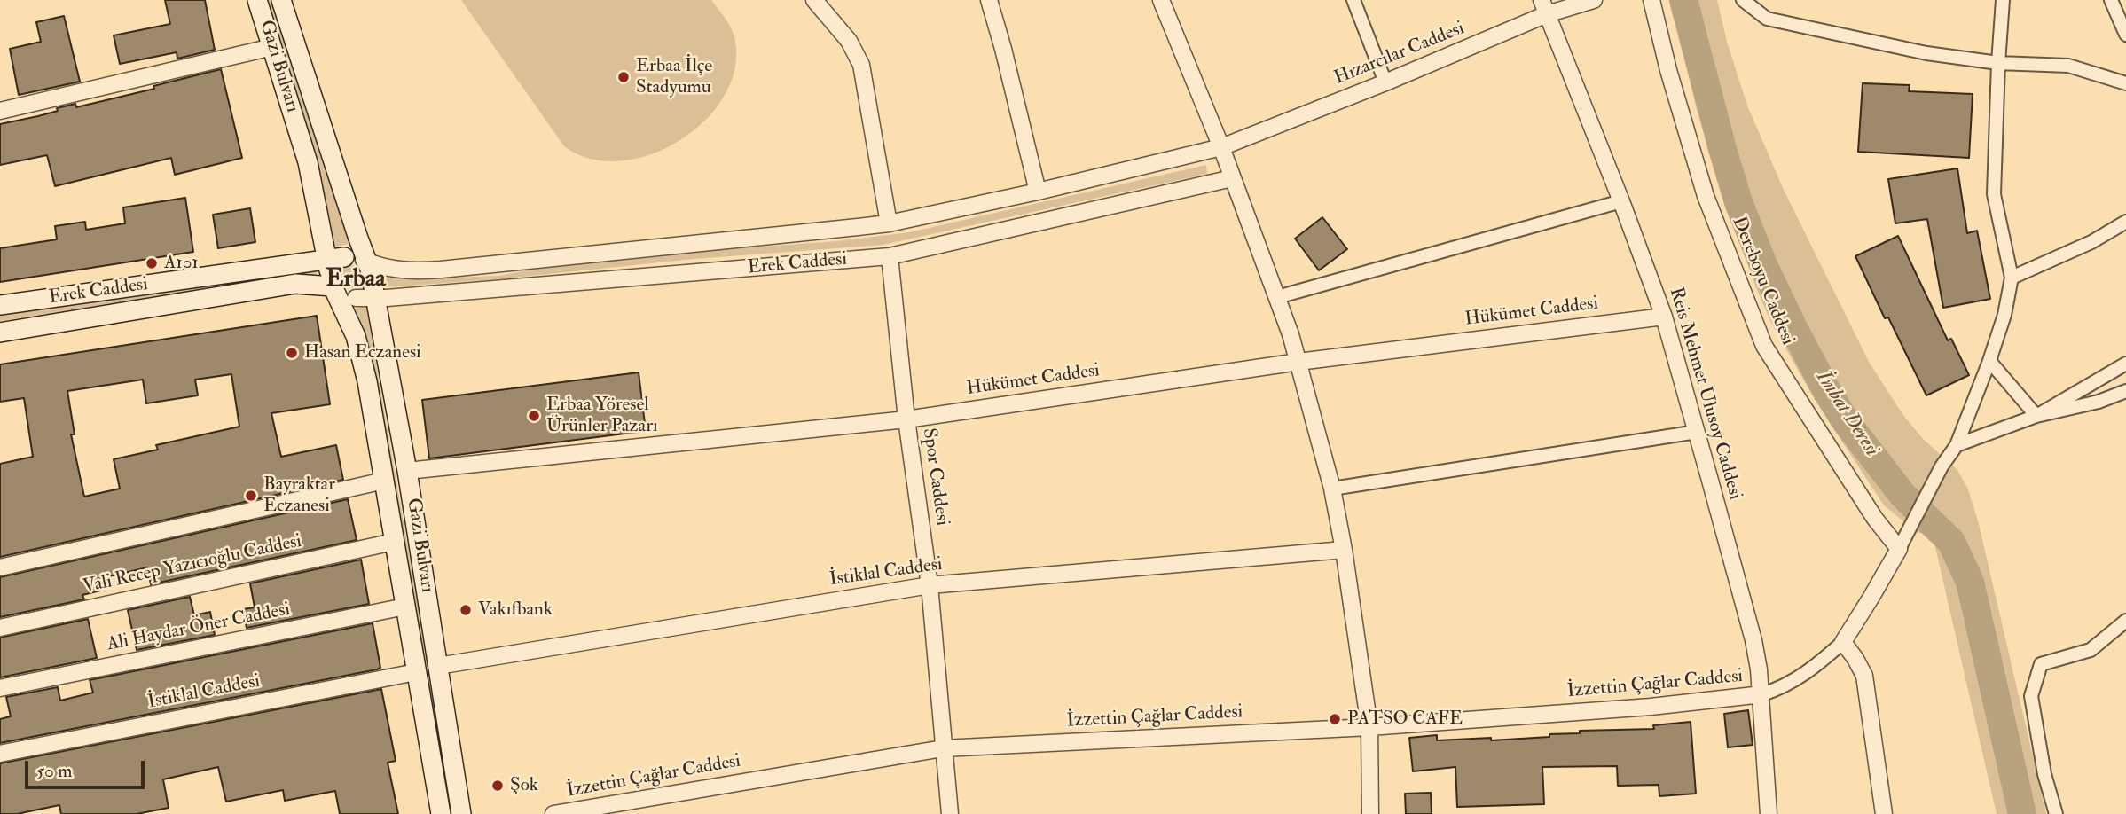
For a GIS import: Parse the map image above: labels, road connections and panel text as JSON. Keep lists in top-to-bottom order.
{
  "streets": {
    "main road": ["Gazi Bulvarı", "Erek Caddesi"],
    "street": [
      "Hızarcılar Caddesi",
      "Dereboyu Caddesi",
      "Hükümet Caddesi",
      "Reis Mehmet Ulusoy Caddesi",
      "Spor Caddesi",
      "Vali Recep Yazıcıoğlu Caddesi",
      "İstiklal Caddesi",
      "Ali Haydar Öner Caddesi",
      "İzzettin Çağlar Caddesi"
    ]
  },
  "crossings": [
    ["Hızarcılar Caddesi", "Erek Caddesi"],
    ["Hızarcılar Caddesi", "Reis Mehmet Ulusoy Caddesi"],
    ["Gazi Bulvarı", "Erek Caddesi"],
    ["Gazi Bulvarı", "Hükümet Caddesi"],
    ["Gazi Bulvarı", "Vali Recep Yazıcıoğlu Caddesi"],
    ["Gazi Bulvarı", "İstiklal Caddesi"],
    ["Gazi Bulvarı", "Ali Haydar Öner Caddesi"],
    ["Erek Caddesi", "Spor Caddesi"],
    ["Hükümet Caddesi", "Reis Mehmet Ulusoy Caddesi"],
    ["Hükümet Caddesi", "Spor Caddesi"],
    ["Reis Mehmet Ulusoy Caddesi", "İzzettin Çağlar Caddesi"],
    ["Spor Caddesi", "İstiklal Caddesi"],
    ["Spor Caddesi", "İzzettin Çağlar Caddesi"]
  ],
  "districts": ["Erbaa"],
  "water": ["İmbat Deresi"],
  "places": [
    "Erbaa İlçe Stadyumu",
    "A101",
    "Hasan Eczanesi",
    "Erbaa Yöresel Ürünler Pazarı",
    "Bayraktar Eczanesi",
    "Vakıfbank",
    "PATSO CAFE",
    "Şok"
  ],
  "scale_bar": "50 m"
}
